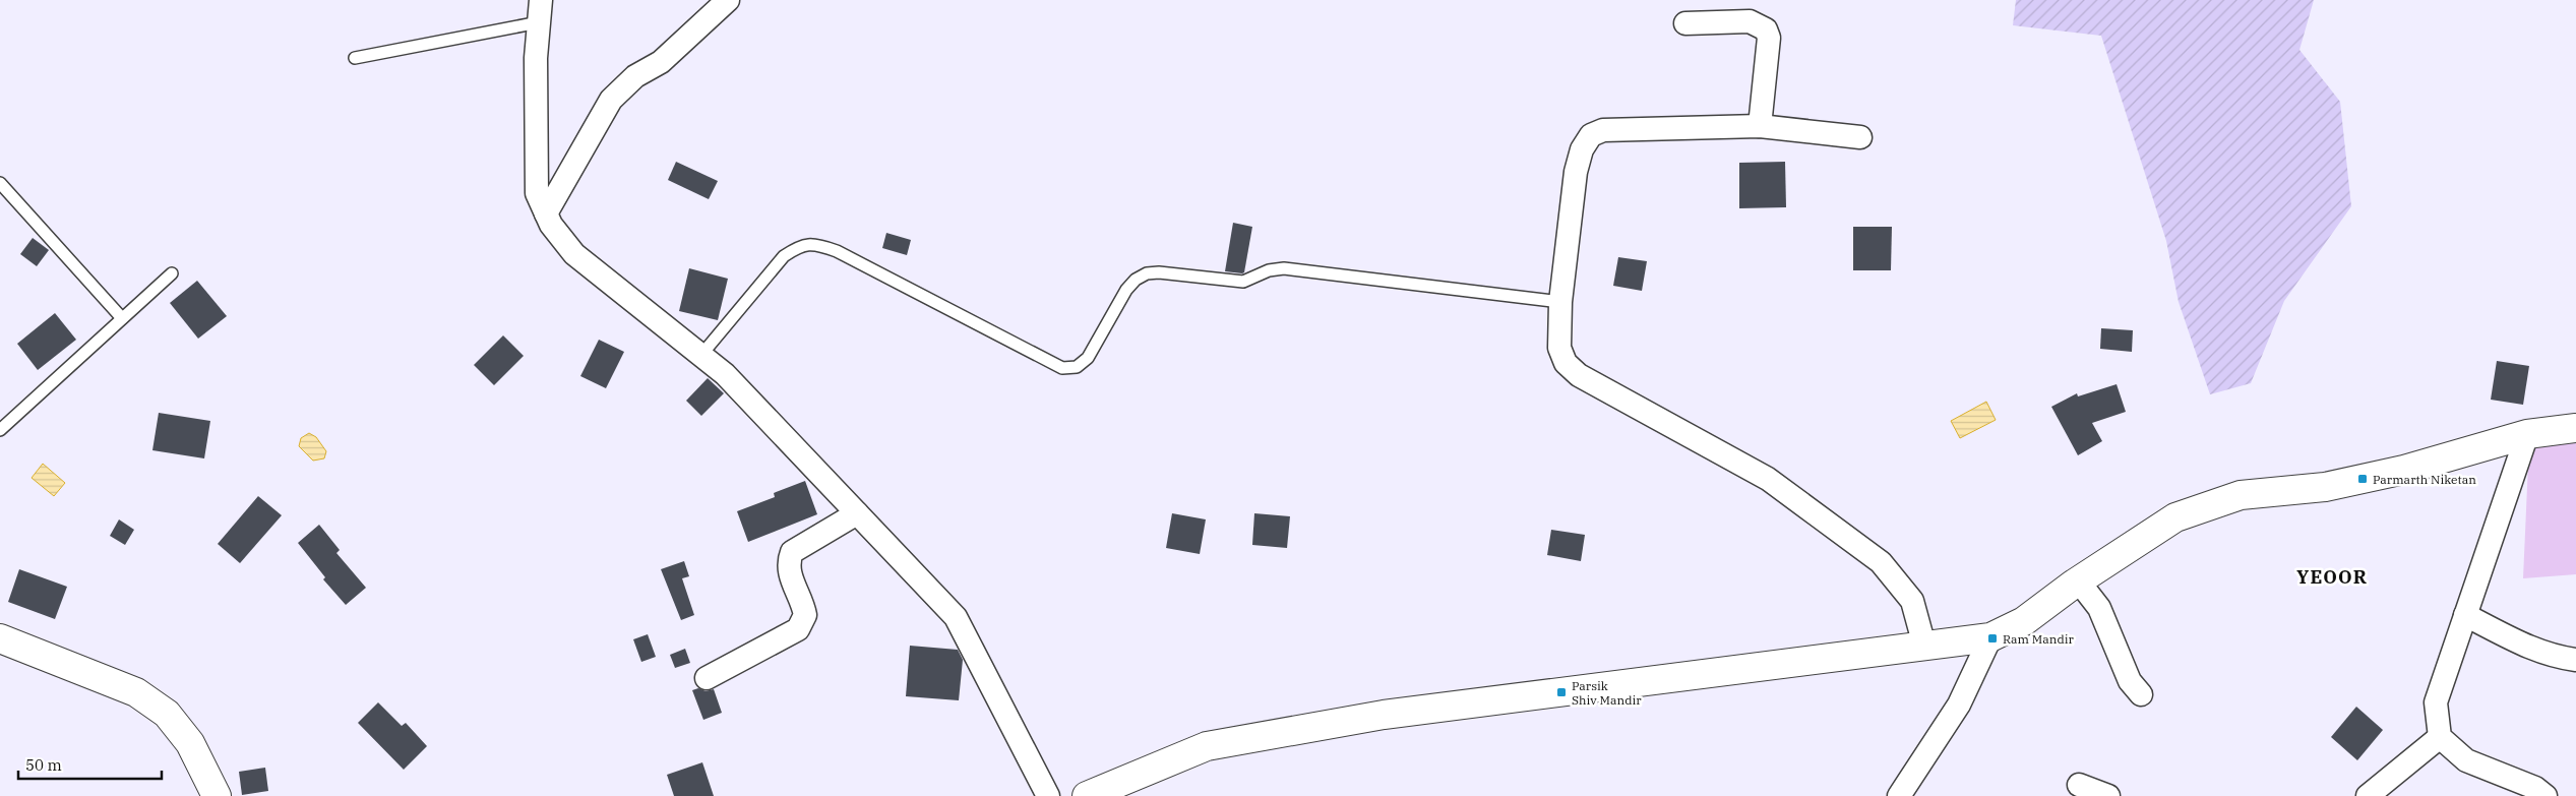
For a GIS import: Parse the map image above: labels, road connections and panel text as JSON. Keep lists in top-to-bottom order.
{
  "districts": ["YEOOR"],
  "places": {
    "transit": ["Parmarth Niketan", "Ram Mandir", "Parsik Shiv Mandir"]
  },
  "scale_bar": "50 m"
}
